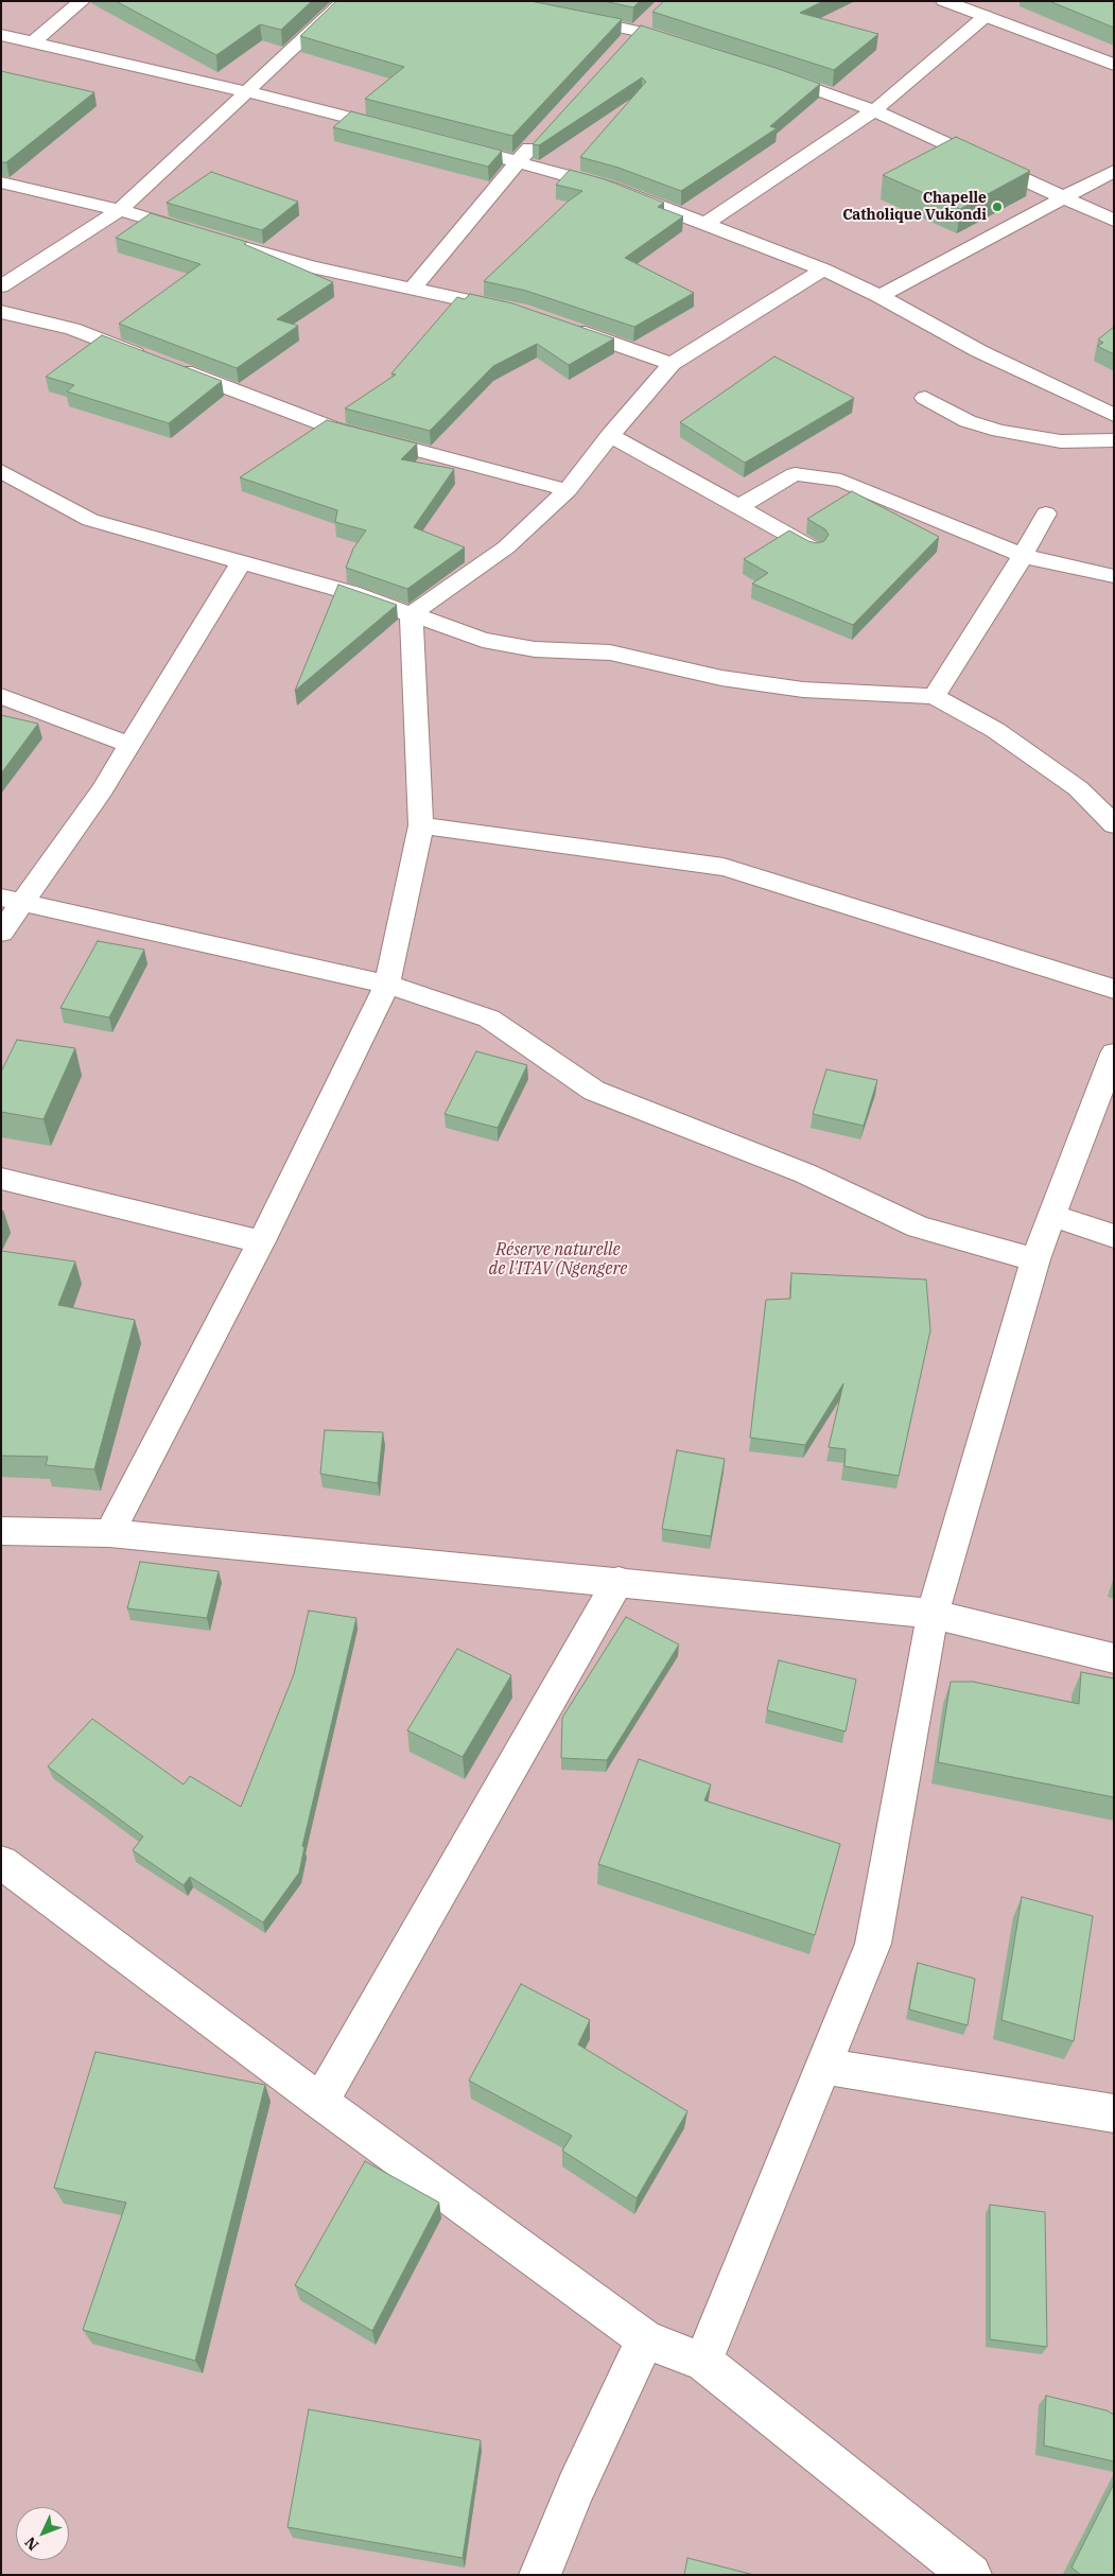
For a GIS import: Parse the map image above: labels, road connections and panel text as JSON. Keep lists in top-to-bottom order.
{
  "parks": ["Réserve naturelle de l'ITAV (Ngengere"],
  "places": ["Chapelle Catholique Vukondi"],
  "north": "bottom left"
}
